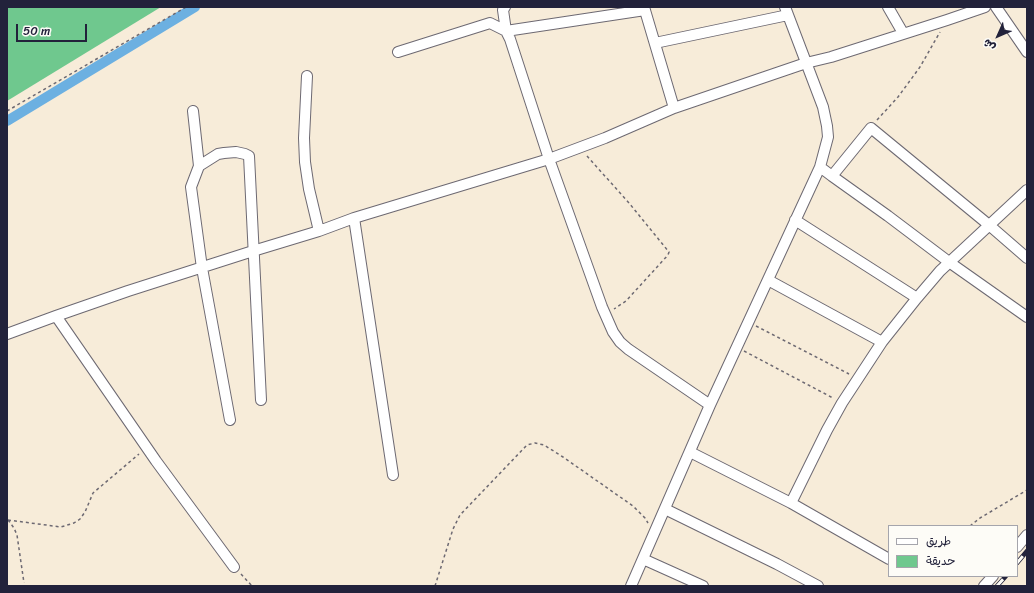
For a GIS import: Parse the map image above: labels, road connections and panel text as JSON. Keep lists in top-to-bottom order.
{
  "legend": ["طريق", "حديقة"],
  "scale_bar": "50 m",
  "north": "bottom left"
}
